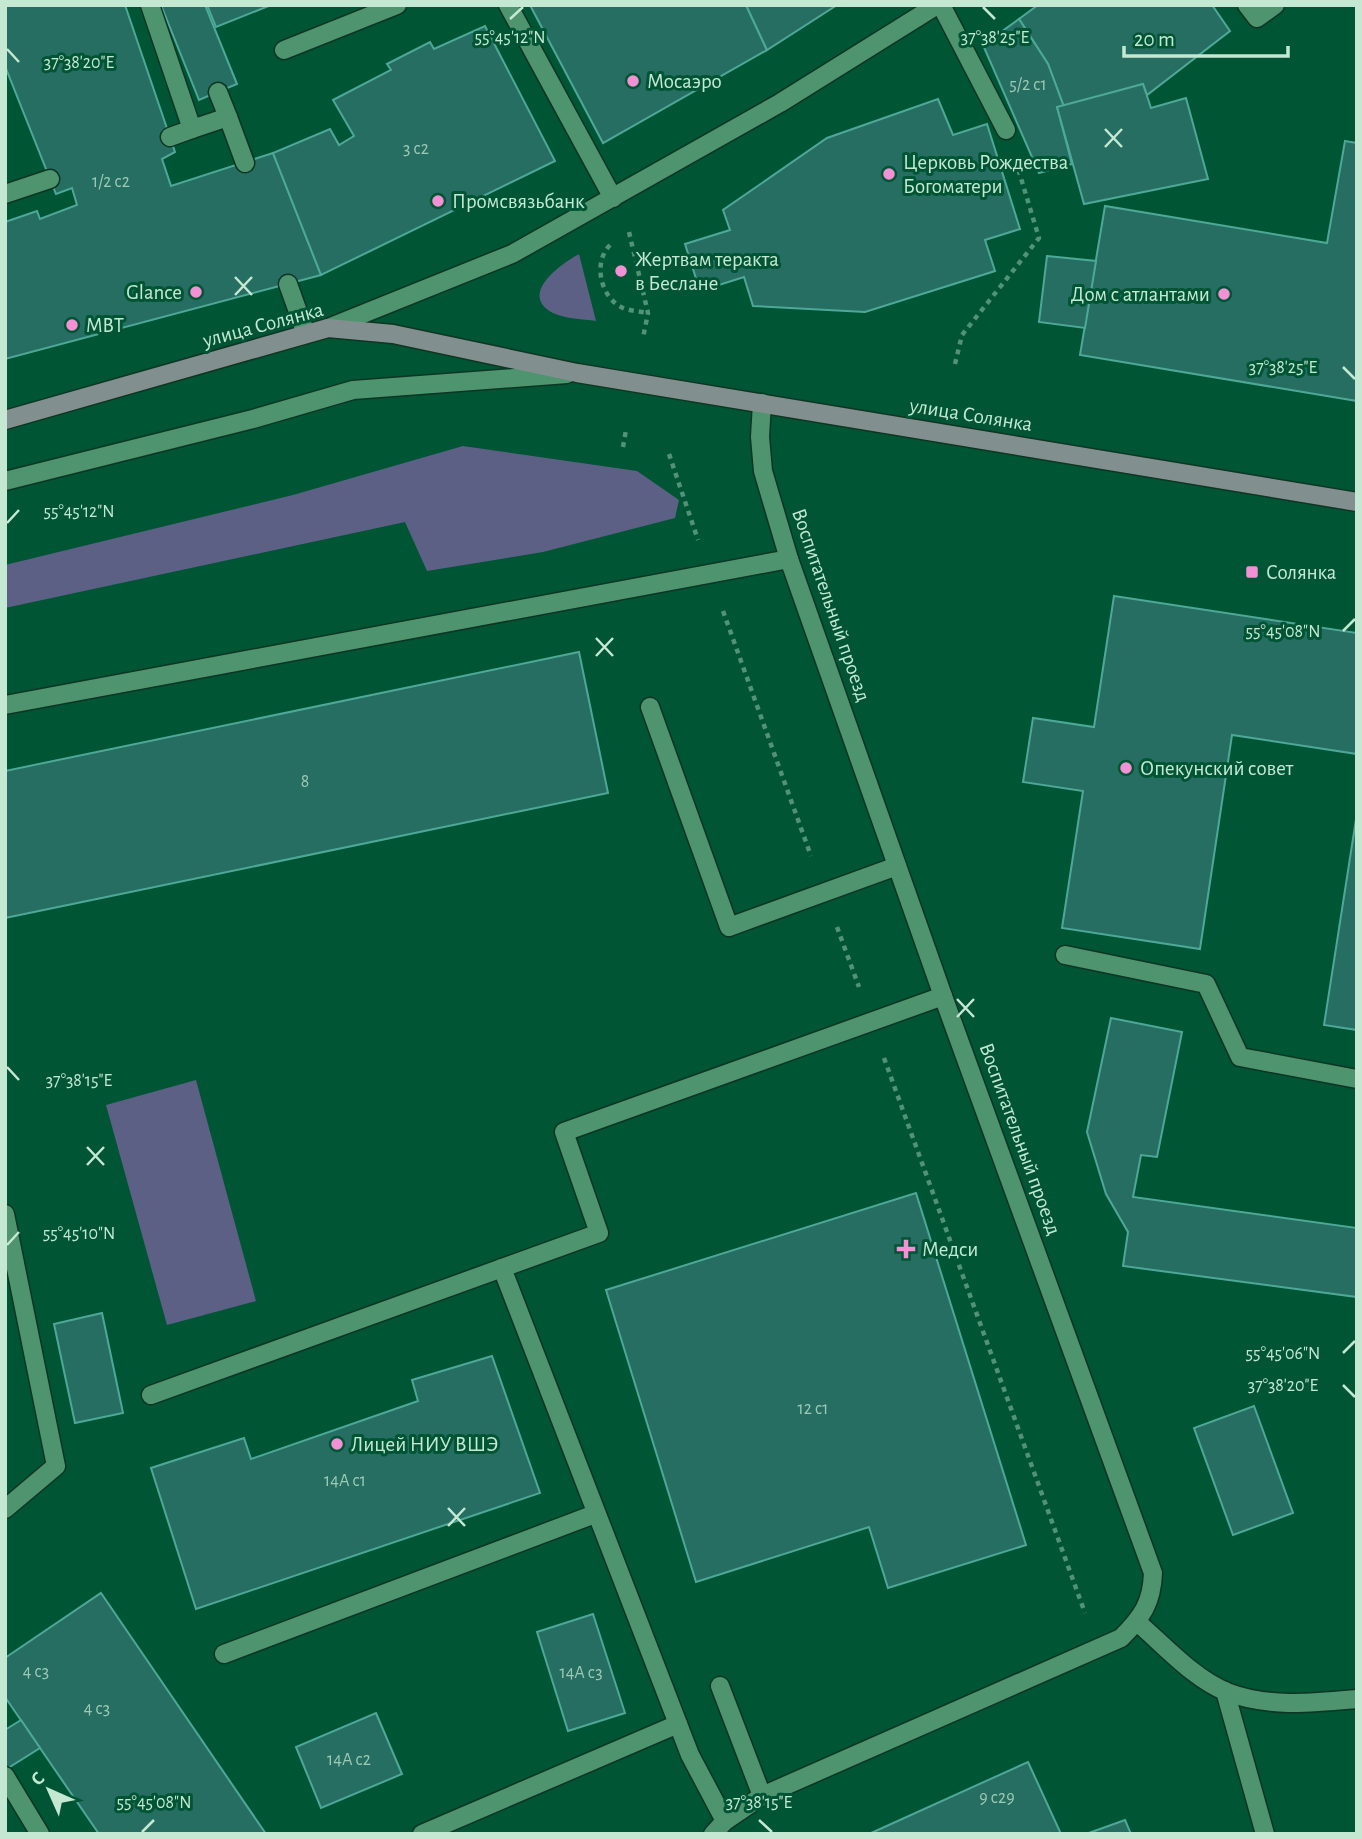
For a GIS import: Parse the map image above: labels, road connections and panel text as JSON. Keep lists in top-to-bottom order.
{
  "streets": {
    "main road": ["улица Солянка"],
    "street": ["Воспитательный проезд"]
  },
  "crossings": [
    ["улица Солянка", "Воспитательный проезд"]
  ],
  "places": {
    "other": [
      "Мосаэро",
      "Церковь Рождества Богоматери",
      "Промсвязьбанк",
      "Жертвам теракта в Беслане",
      "Glance",
      "Дом с атлантами",
      "MBT",
      "Опекунский совет",
      "Лицей НИУ ВШЭ"
    ],
    "transit": ["Солянка"],
    "health": ["Медси"]
  },
  "house_numbers": [
    "5/2 с1",
    "3 с2",
    "1/2 с2",
    "8",
    "12 с1",
    "14А с1",
    "4 с3",
    "14А с3",
    "4 с3",
    "14А с2",
    "9 с29"
  ],
  "scale_bar": "20 m",
  "north": "top left",
  "coordinates": [
    "55°45'12\"N",
    "37°38'25\"E",
    "37°38'20\"E",
    "55°45'08\"N",
    "37°38'15\"E",
    "55°45'10\"N",
    "55°45'06\"N"
  ]
}
